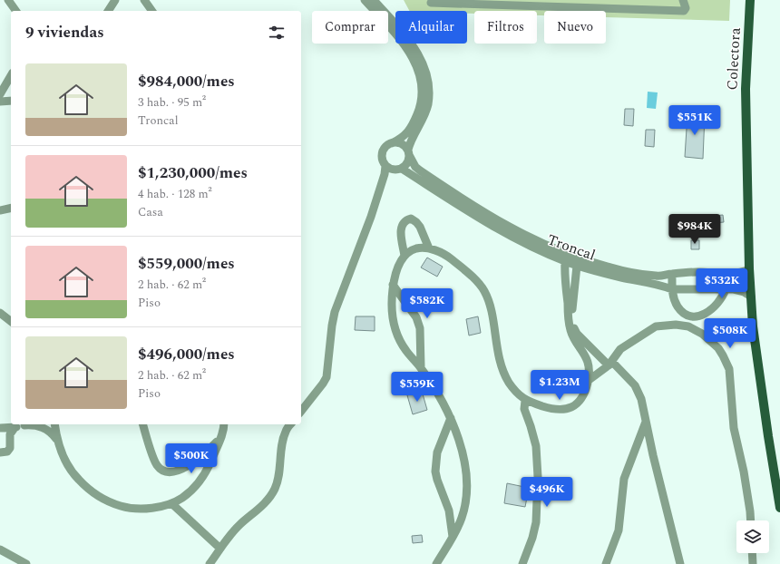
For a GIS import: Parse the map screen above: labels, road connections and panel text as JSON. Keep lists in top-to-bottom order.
{
  "streets": {
    "main road": ["Colectora"],
    "street": ["Troncal"]
  },
  "crossings": [
    ["Colectora", "Troncal"]
  ],
  "page": {
    "chip": [
      "Comprar",
      "Alquilar",
      "Filtros",
      "Nuevo"
    ],
    "heading": "9 viviendas",
    "list": [
      {
        "name": "$984,000/mes",
        "note": "3 hab. · 95 m² · Troncal"
      },
      {
        "name": "$1,230,000/mes",
        "note": "4 hab. · 128 m² · Casa"
      },
      {
        "name": "$559,000/mes",
        "note": "2 hab. · 62 m² · Piso"
      },
      {
        "name": "$496,000/mes",
        "note": "2 hab. · 62 m² · Piso"
      }
    ],
    "price": [
      "$551K",
      "$984K",
      "$532K",
      "$582K",
      "$508K",
      "$1.23M",
      "$559K",
      "$500K",
      "$496K"
    ]
  }
}
